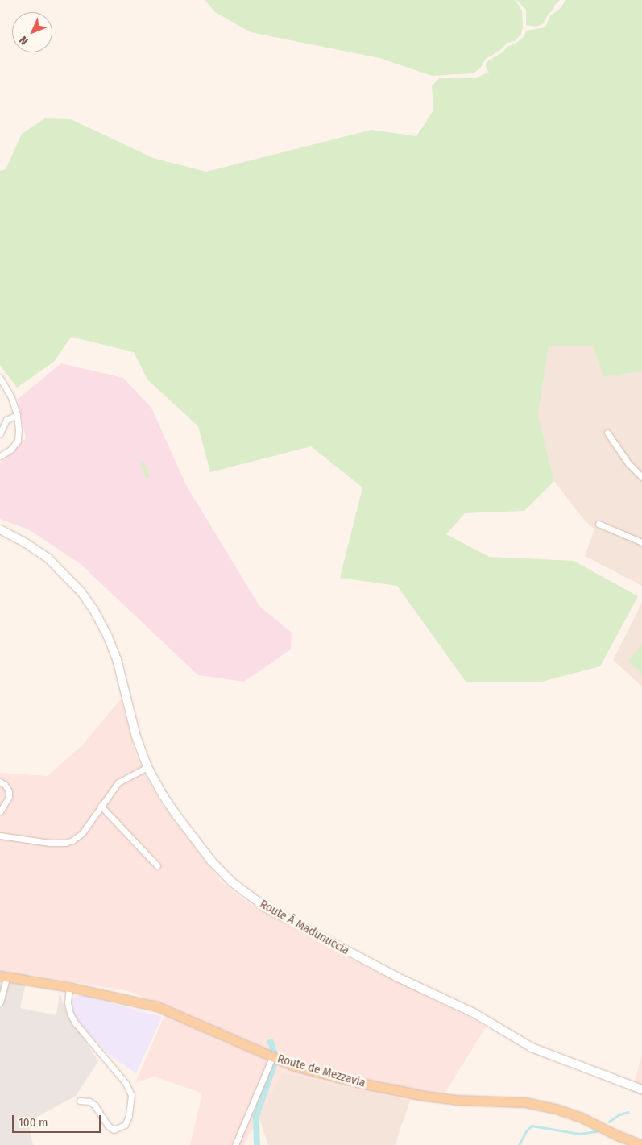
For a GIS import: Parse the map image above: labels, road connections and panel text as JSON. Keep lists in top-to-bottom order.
{
  "streets": {
    "main road": ["Route À Madunuccia", "Route de Mezzavia"]
  },
  "scale_bar": "100 m",
  "north": "bottom left"
}
